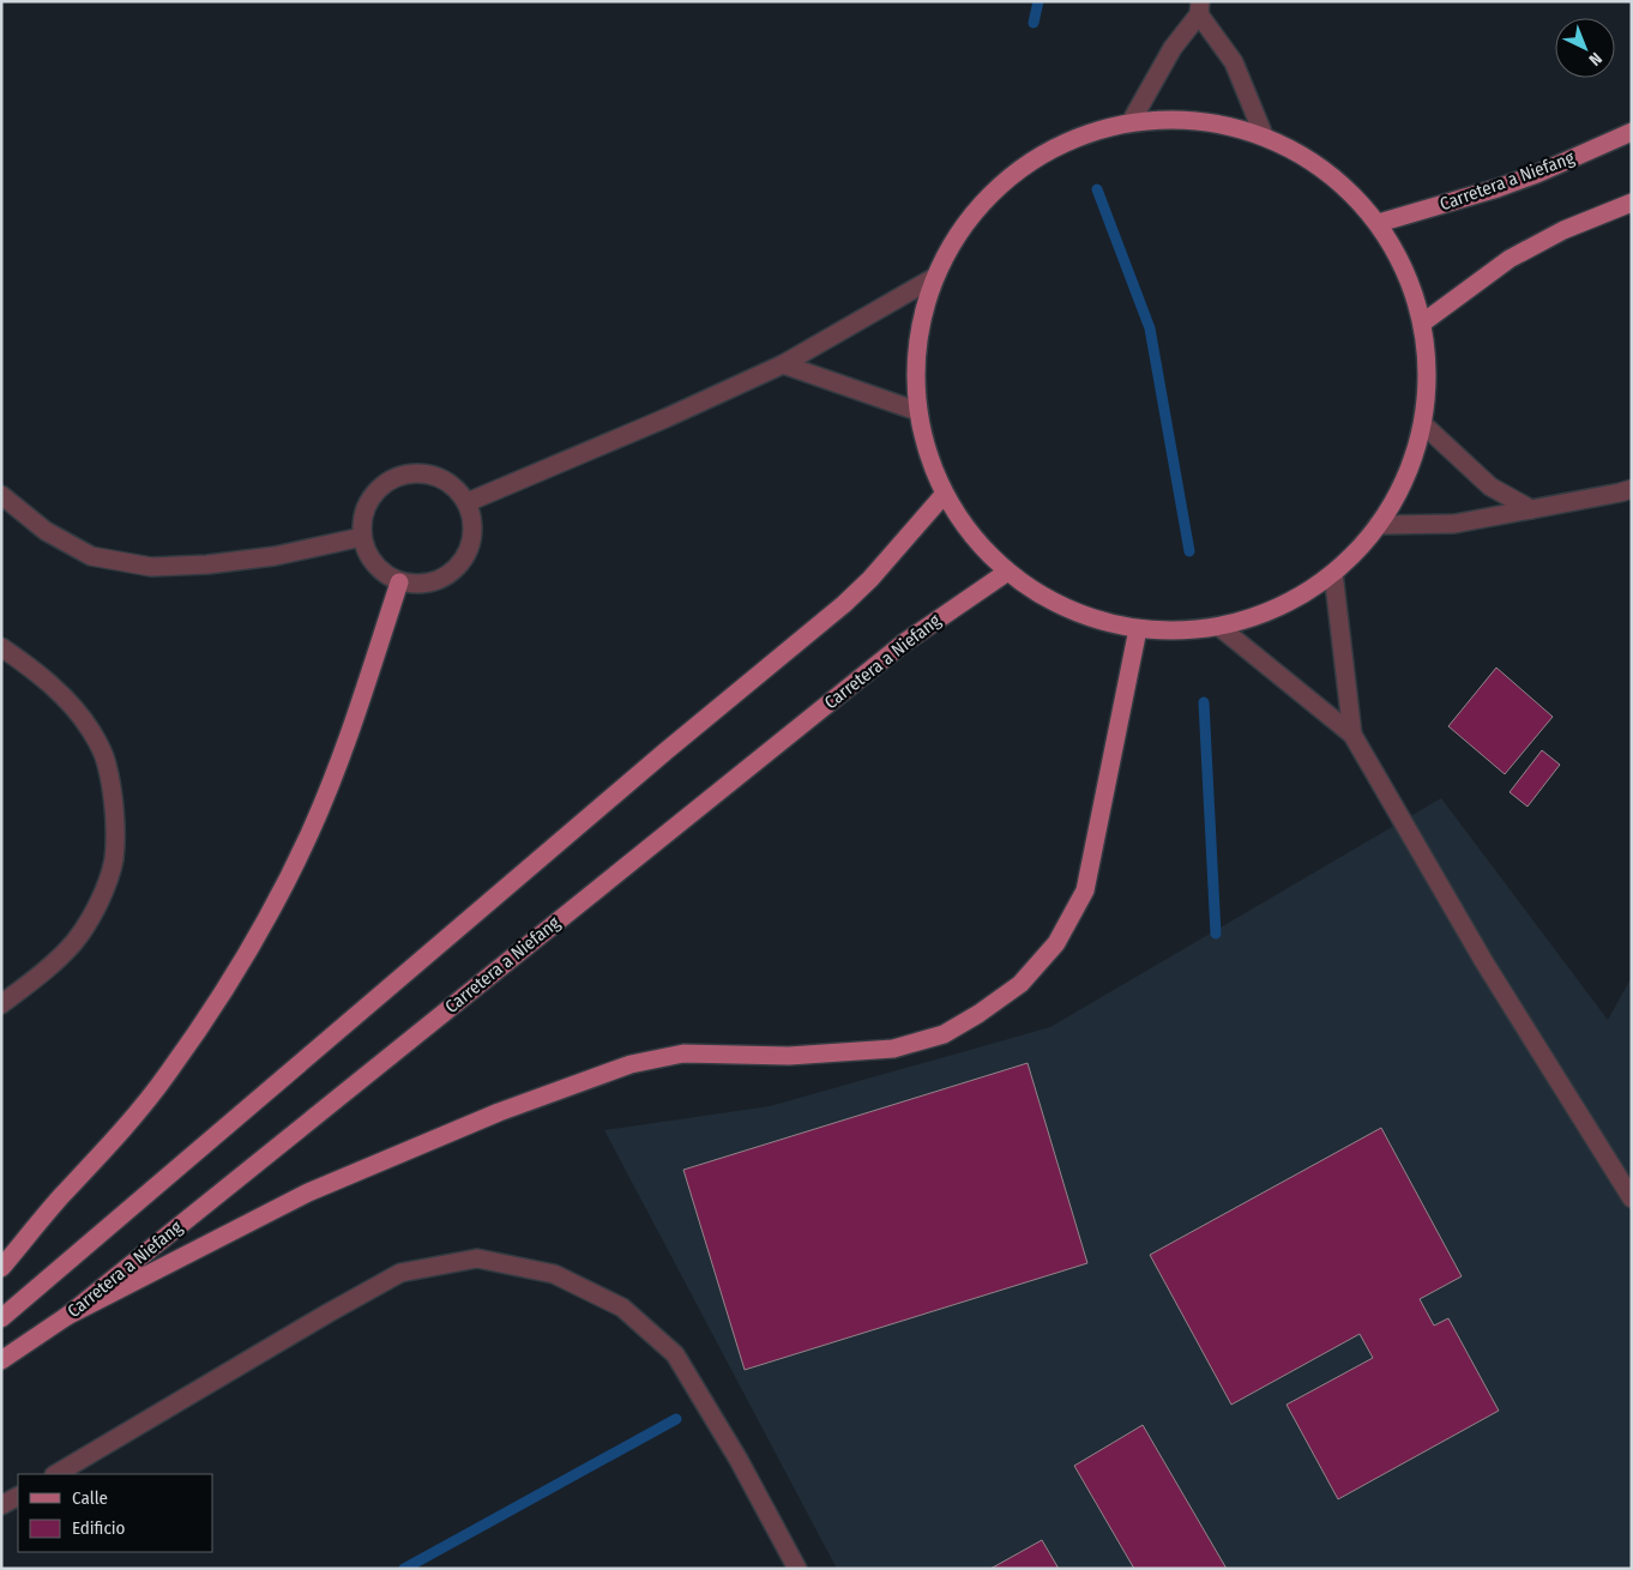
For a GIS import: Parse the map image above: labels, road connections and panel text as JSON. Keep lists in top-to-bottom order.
{
  "streets": {
    "main road": ["Carretera a Niefang"]
  },
  "legend": ["Calle", "Edificio"],
  "north": "bottom right"
}
